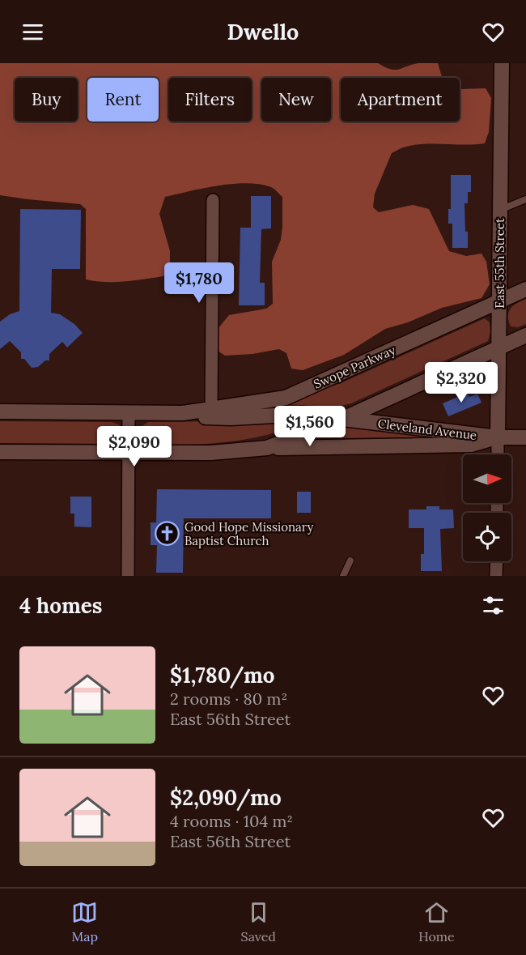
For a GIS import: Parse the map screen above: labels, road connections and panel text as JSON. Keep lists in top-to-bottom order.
{
  "streets": {
    "main road": ["East 55th Street", "Swope Parkway", "Cleveland Avenue"]
  },
  "crossings": [
    ["East 55th Street", "Swope Parkway"],
    ["East 55th Street", "Cleveland Avenue"],
    ["Swope Parkway", "Cleveland Avenue"]
  ],
  "places": {
    "church": ["Good Hope Missionary Baptist Church"]
  },
  "north": "right",
  "page": {
    "header": "Dwello",
    "chip": [
      "Buy",
      "Rent",
      "Filters",
      "New",
      "Apartment"
    ],
    "price": [
      "$1,780",
      "$2,320",
      "$1,560",
      "$2,090"
    ],
    "heading": "4 homes",
    "list": [
      {
        "name": "$1,780/mo",
        "note": "2 rooms · 80 m² · East 56th Street"
      },
      {
        "name": "$2,090/mo",
        "note": "4 rooms · 104 m² · East 56th Street"
      }
    ],
    "tabs": ["Map", "Saved", "Home"]
  }
}
